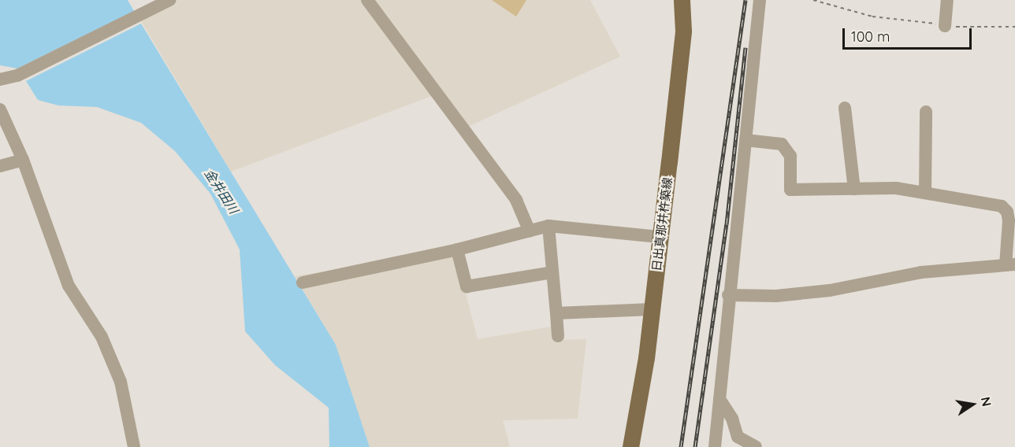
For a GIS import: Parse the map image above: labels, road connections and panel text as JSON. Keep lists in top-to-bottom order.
{
  "streets": {
    "main road": ["日出真那井杵築線"]
  },
  "water": ["金井田川"],
  "scale_bar": "100 m",
  "north": "right"
}
